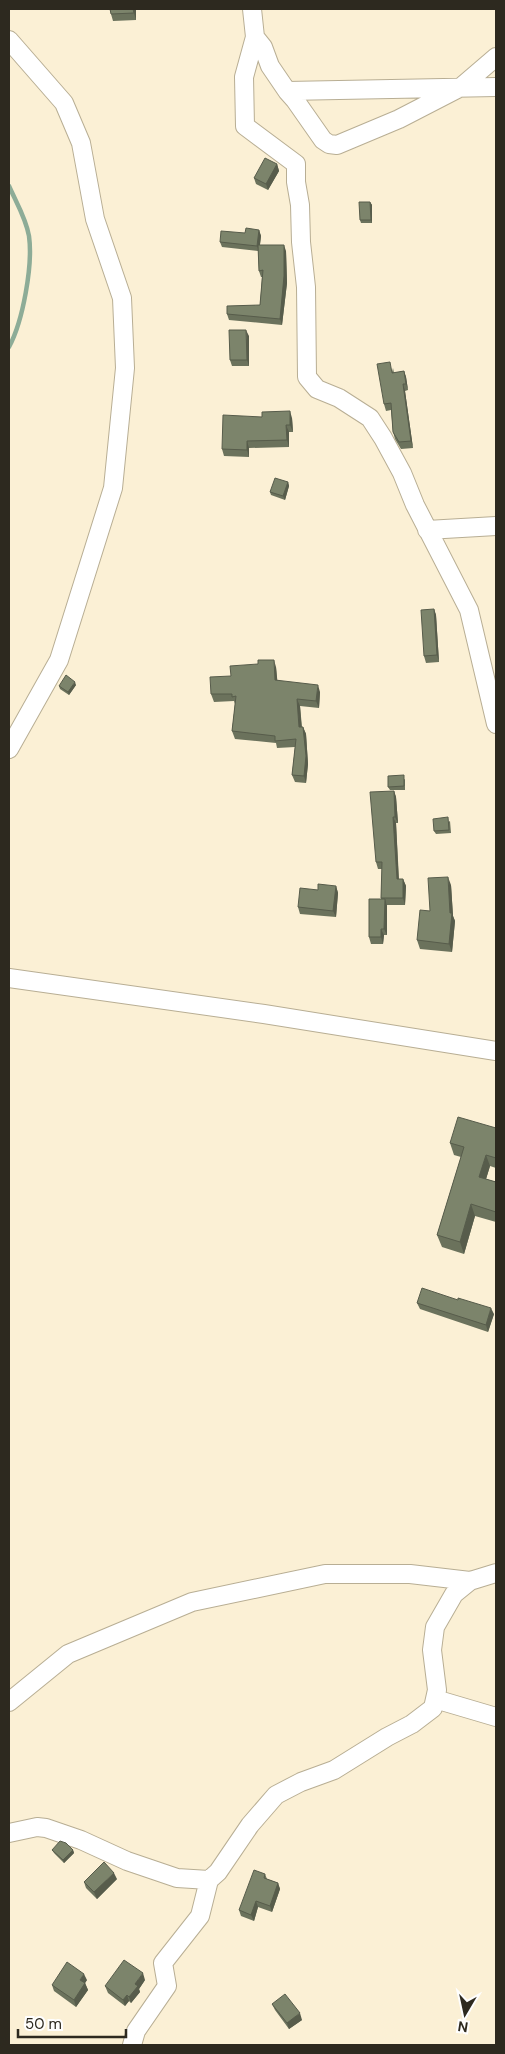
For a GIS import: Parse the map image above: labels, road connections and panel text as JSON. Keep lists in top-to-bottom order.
{
  "scale_bar": "50 m",
  "north": "bottom"
}
